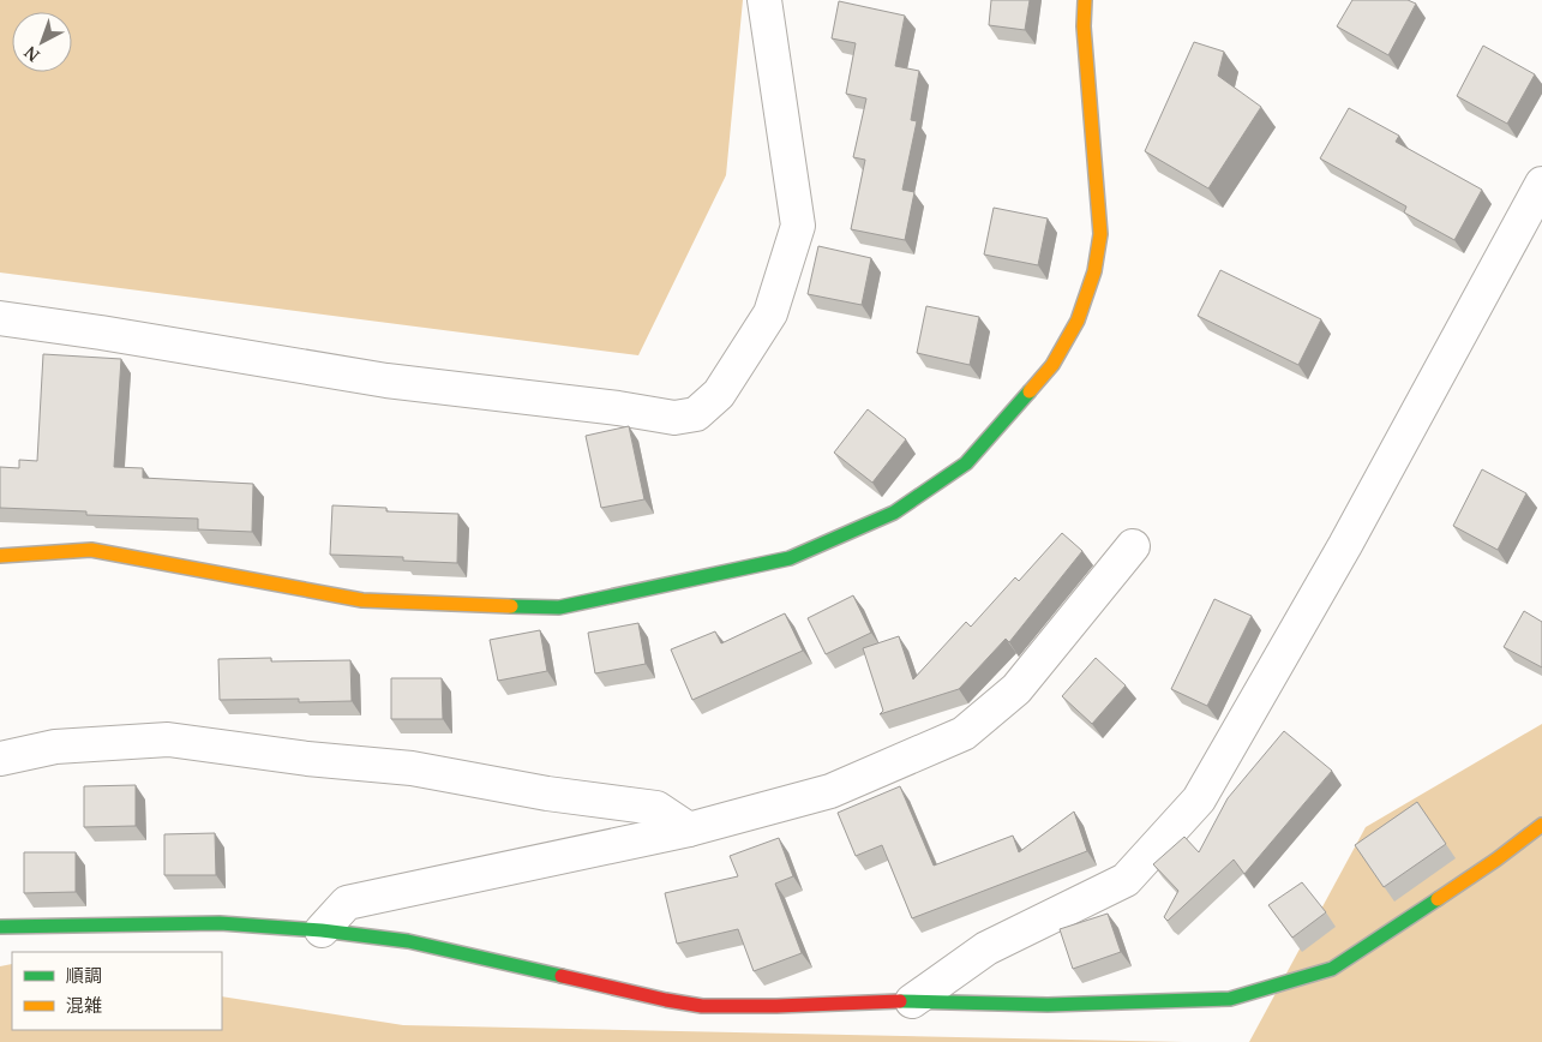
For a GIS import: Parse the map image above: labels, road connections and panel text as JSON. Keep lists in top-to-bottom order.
{
  "legend": ["順調", "混雑"],
  "north": "bottom left"
}
